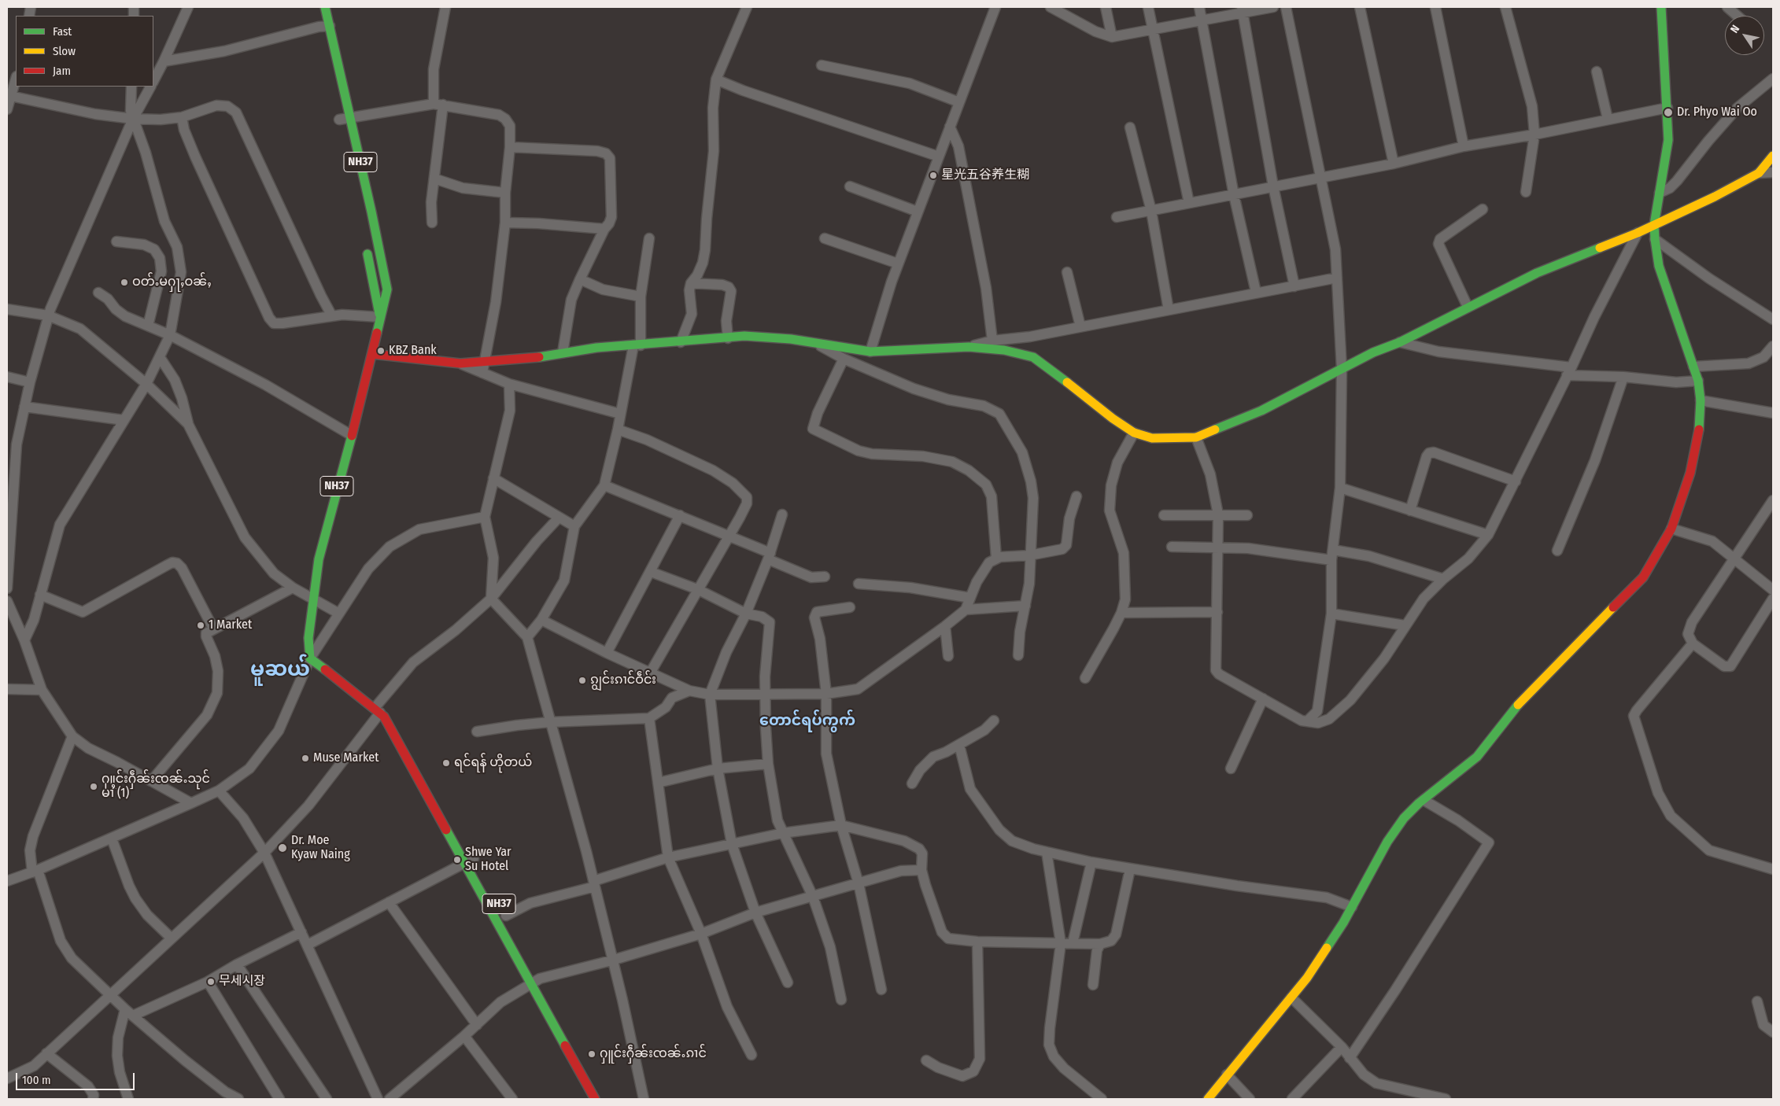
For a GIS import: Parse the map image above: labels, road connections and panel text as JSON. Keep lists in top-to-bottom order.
{
  "streets": {
    "main road": ["NH37"]
  },
  "districts": ["မူဆယ်", "တောင်ရပ်ကွက်"],
  "places": [
    "Dr. Phyo Wai Oo",
    "星光五谷养生糊",
    "ဝတ်ႉမႁႃႇဝၼ်ႇ",
    "KBZ Bank",
    "1 Market",
    "ၵျွင်းၵၢင်ဝဵင်း",
    "Muse Market",
    "ရင်ရန် ဟိုတယ်",
    "ႁူင်းႁဵၼ်းၸၼ်ႉသုင် မၢႆ (1)",
    "Dr. Moe Kyaw Naing",
    "Shwe Yar Su Hotel",
    "무세시장",
    "ႁူင်းႁဵၼ်းၸၼ်ႉၵၢင်"
  ],
  "legend": ["Fast", "Slow", "Jam"],
  "scale_bar": "100 m",
  "north": "top left"
}
